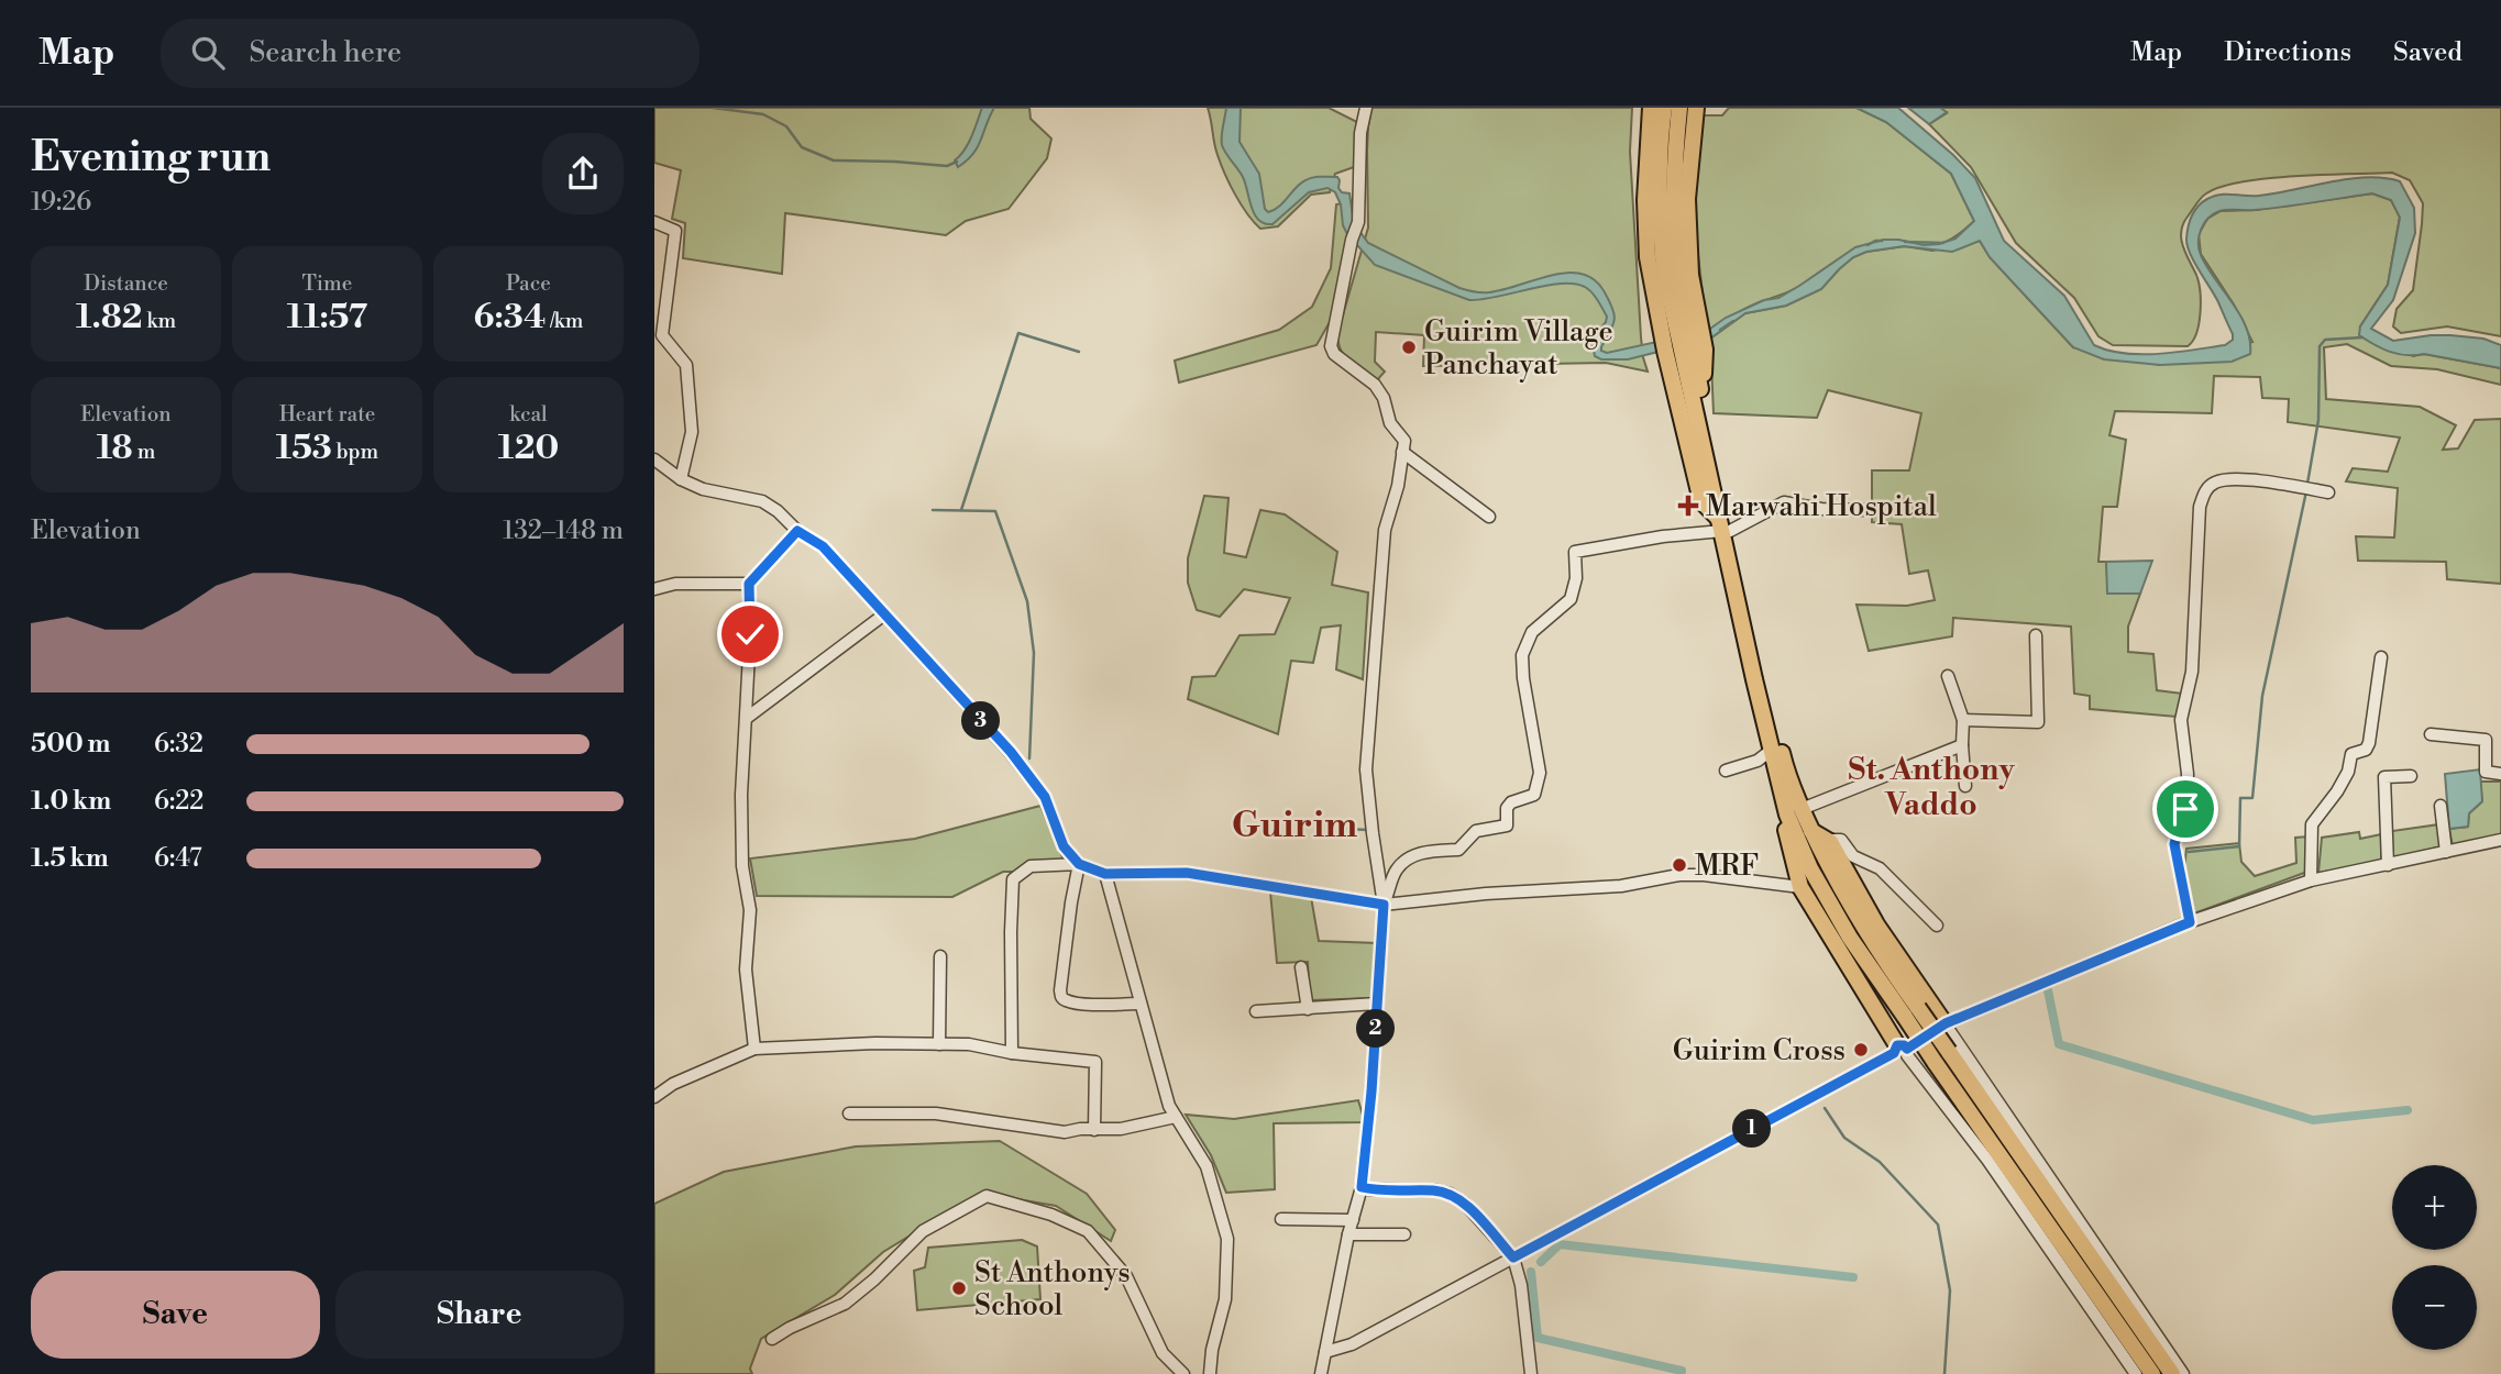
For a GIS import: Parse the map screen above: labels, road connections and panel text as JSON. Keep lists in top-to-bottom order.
{
  "districts": ["St. Anthony Vaddo", "Guirim"],
  "places": {
    "other": [
      "Guirim Village Panchayat",
      "MRF",
      "Guirim Cross",
      "St Anthonys School"
    ],
    "health": ["Marwahi Hospital"]
  },
  "page": {
    "header": "Map",
    "search": "Search here",
    "nav": ["Map", "Directions", "Saved"],
    "heading": ["Evening run", "19:26"],
    "stats": [
      ["Distance", "1.82 km"],
      ["Time", "11:57"],
      ["Pace", "6:34 /km"],
      ["Elevation", "18 m"],
      ["Heart rate", "153 bpm"],
      ["kcal", "120"]
    ],
    "chart": ["Elevation", "132–148 m"],
    "pins": ["3", "2", "1"],
    "list": [
      {
        "name": "500 m",
        "note": "6:32"
      },
      {
        "name": "1.0 km",
        "note": "6:22"
      },
      {
        "name": "1.5 km",
        "note": "6:47"
      }
    ],
    "map_buttons": ["+", "−"],
    "buttons": ["Save", "Share"]
  }
}
